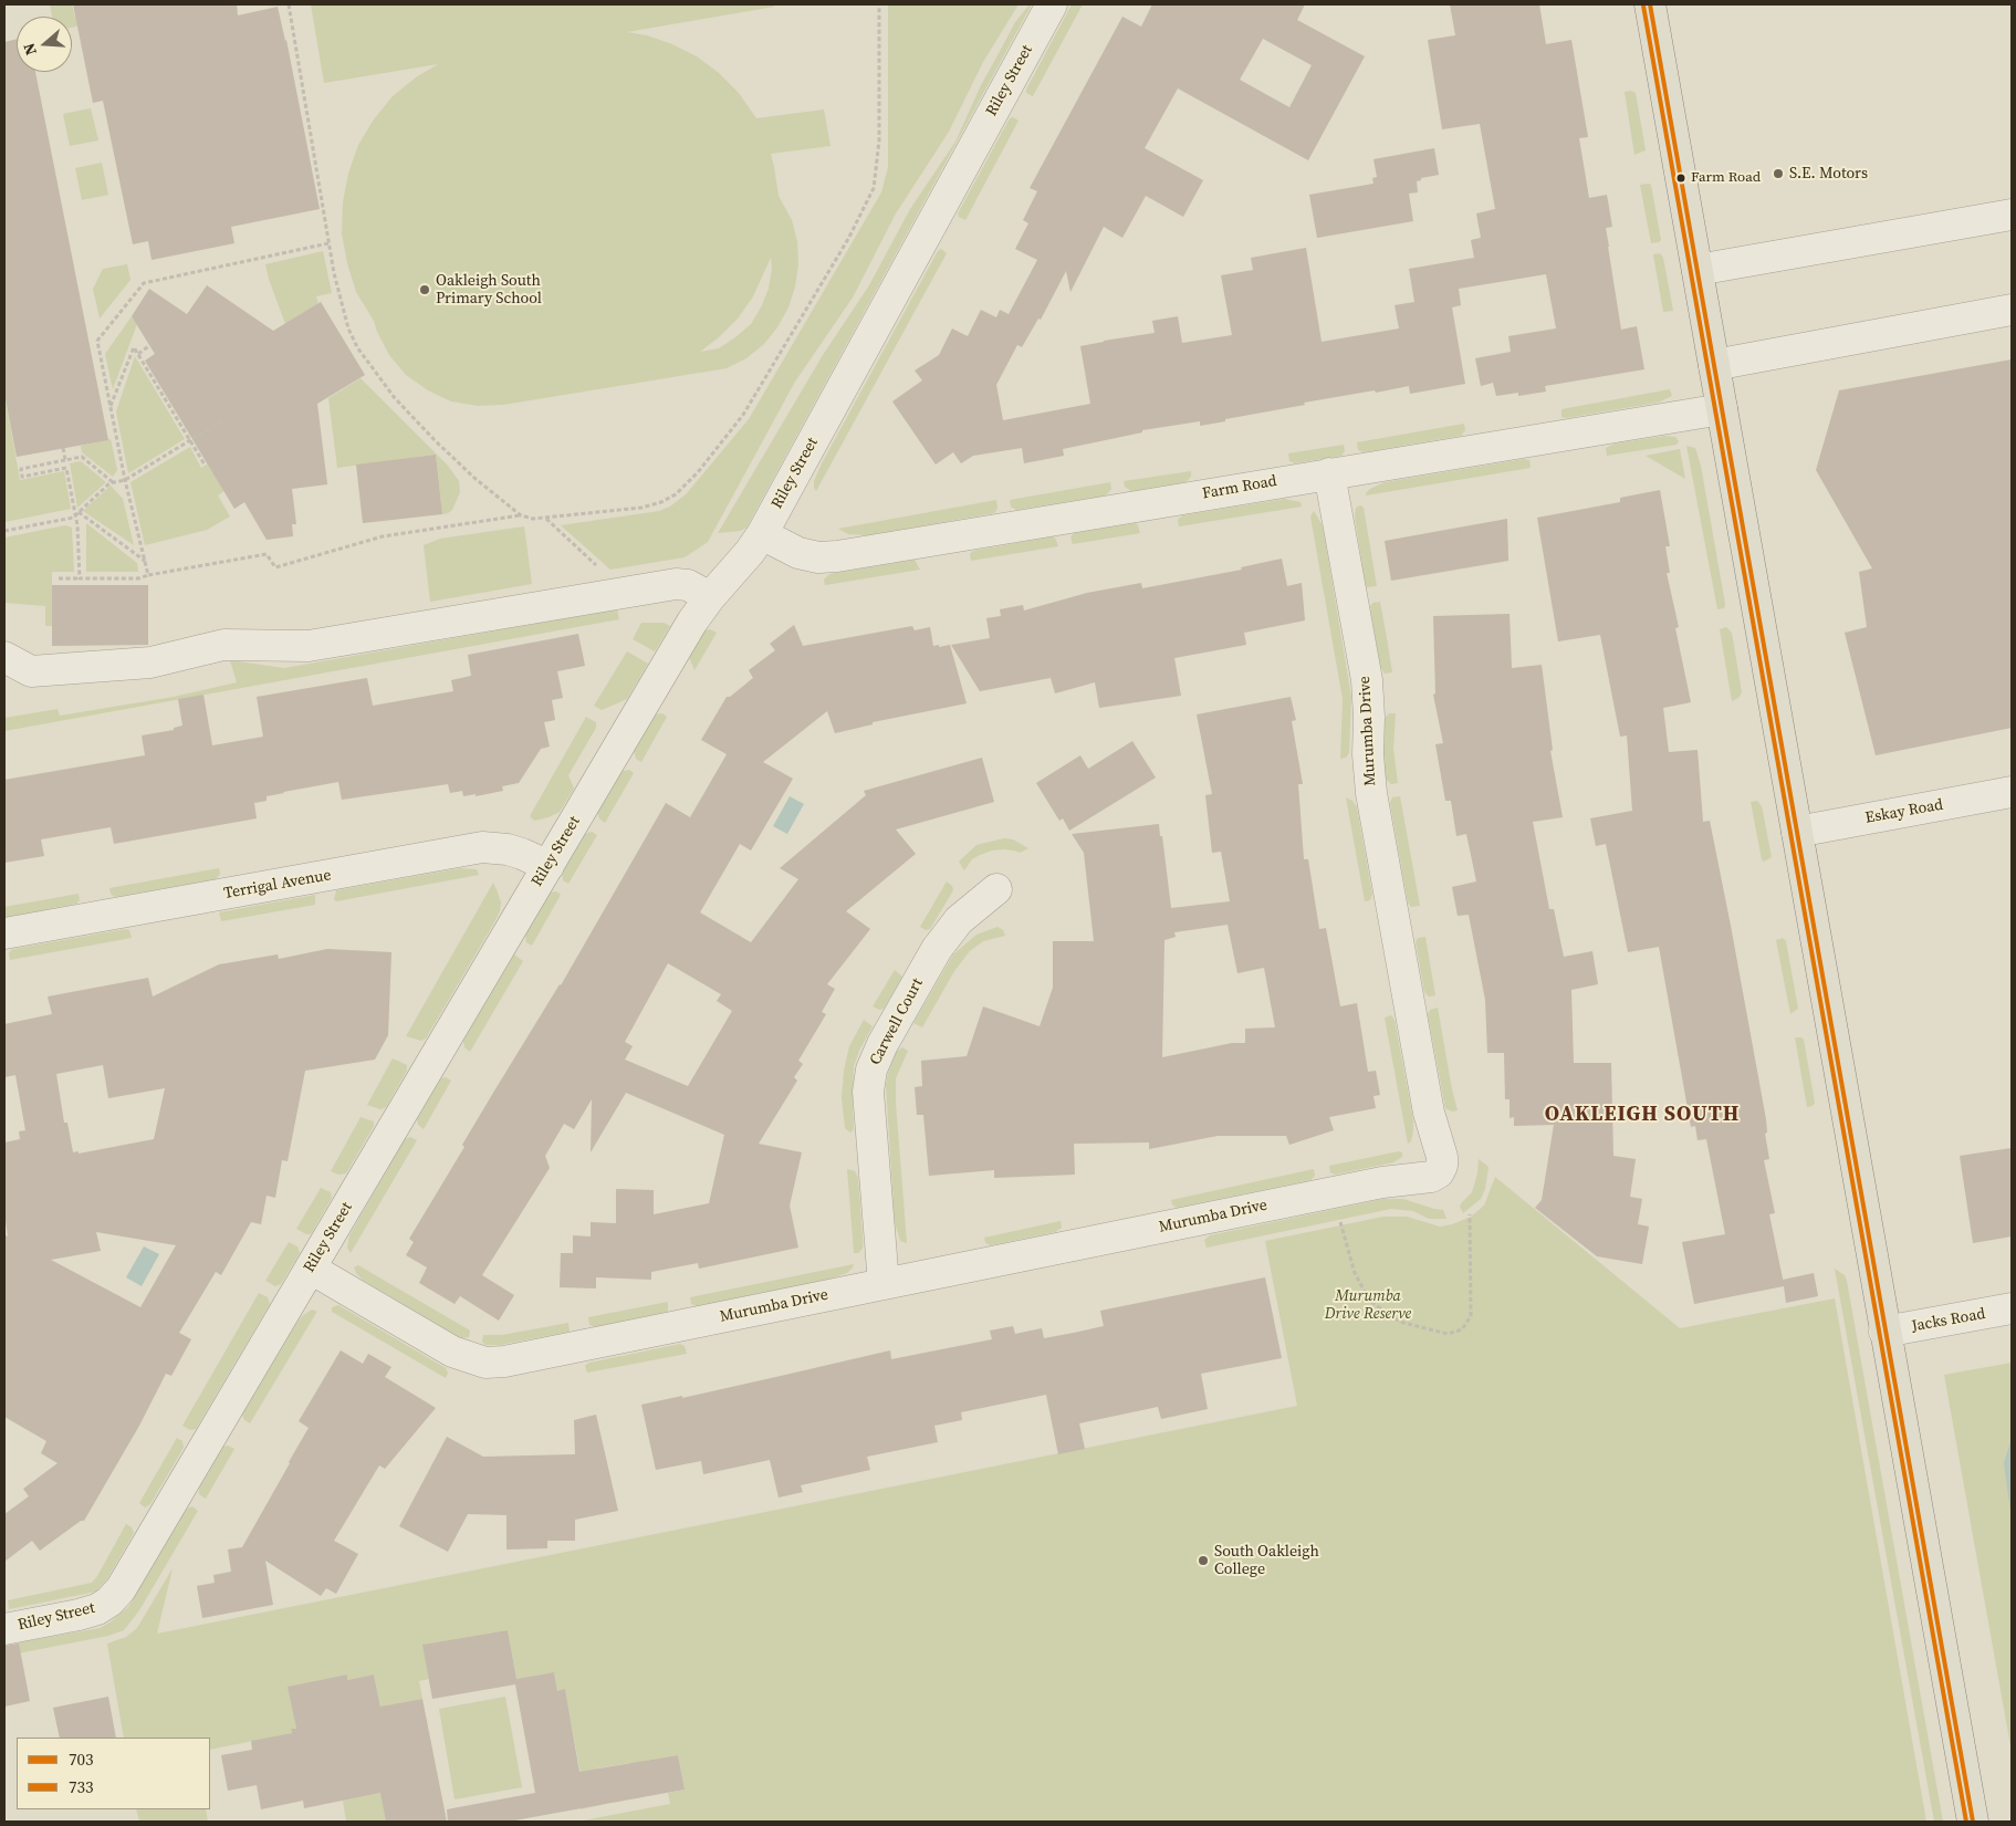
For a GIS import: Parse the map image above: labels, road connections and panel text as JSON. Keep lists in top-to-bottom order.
{
  "streets": {
    "street": [
      "Riley Street",
      "Farm Road",
      "Murumba Drive",
      "Eskay Road",
      "Terrigal Avenue",
      "Carwell Court",
      "Jacks Road"
    ]
  },
  "crossings": [
    ["Riley Street", "Farm Road"],
    ["Riley Street", "Murumba Drive"],
    ["Riley Street", "Terrigal Avenue"],
    ["Farm Road", "Murumba Drive"],
    ["Murumba Drive", "Carwell Court"]
  ],
  "districts": ["OAKLEIGH SOUTH"],
  "parks": ["Murumba Drive Reserve"],
  "places": [
    "S.E. Motors",
    "Farm Road",
    "Oakleigh South Primary School",
    "South Oakleigh College"
  ],
  "lines": ["transit line 703", "transit line 733"],
  "legend": ["703", "733"],
  "north": "left"
}
